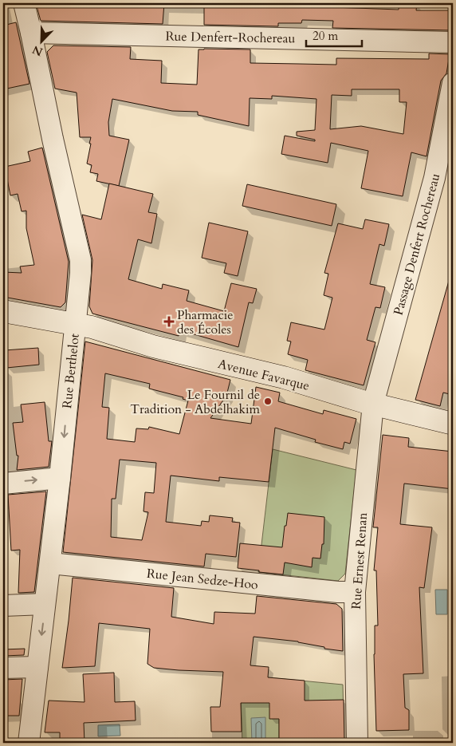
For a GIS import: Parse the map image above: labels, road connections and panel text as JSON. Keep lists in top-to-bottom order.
{
  "streets": {
    "street": [
      "Rue Denfert-Rochereau",
      "Passage Denfert Rochereau",
      "Rue Berthelot",
      "Avenue Favarque",
      "Rue Ernest Renan",
      "Rue Jean Sedze-Hoo"
    ]
  },
  "crossings": [
    ["Rue Denfert-Rochereau", "Rue Berthelot"],
    ["Passage Denfert Rochereau", "Avenue Favarque"],
    ["Passage Denfert Rochereau", "Rue Ernest Renan"],
    ["Rue Berthelot", "Avenue Favarque"],
    ["Rue Berthelot", "Rue Jean Sedze-Hoo"],
    ["Avenue Favarque", "Rue Ernest Renan"],
    ["Rue Ernest Renan", "Rue Jean Sedze-Hoo"]
  ],
  "places": {
    "health": ["Pharmacie des Écoles"],
    "other": ["Le Fournil de Tradition - Abdelhakim"]
  },
  "scale_bar": "20 m",
  "north": "bottom left"
}
